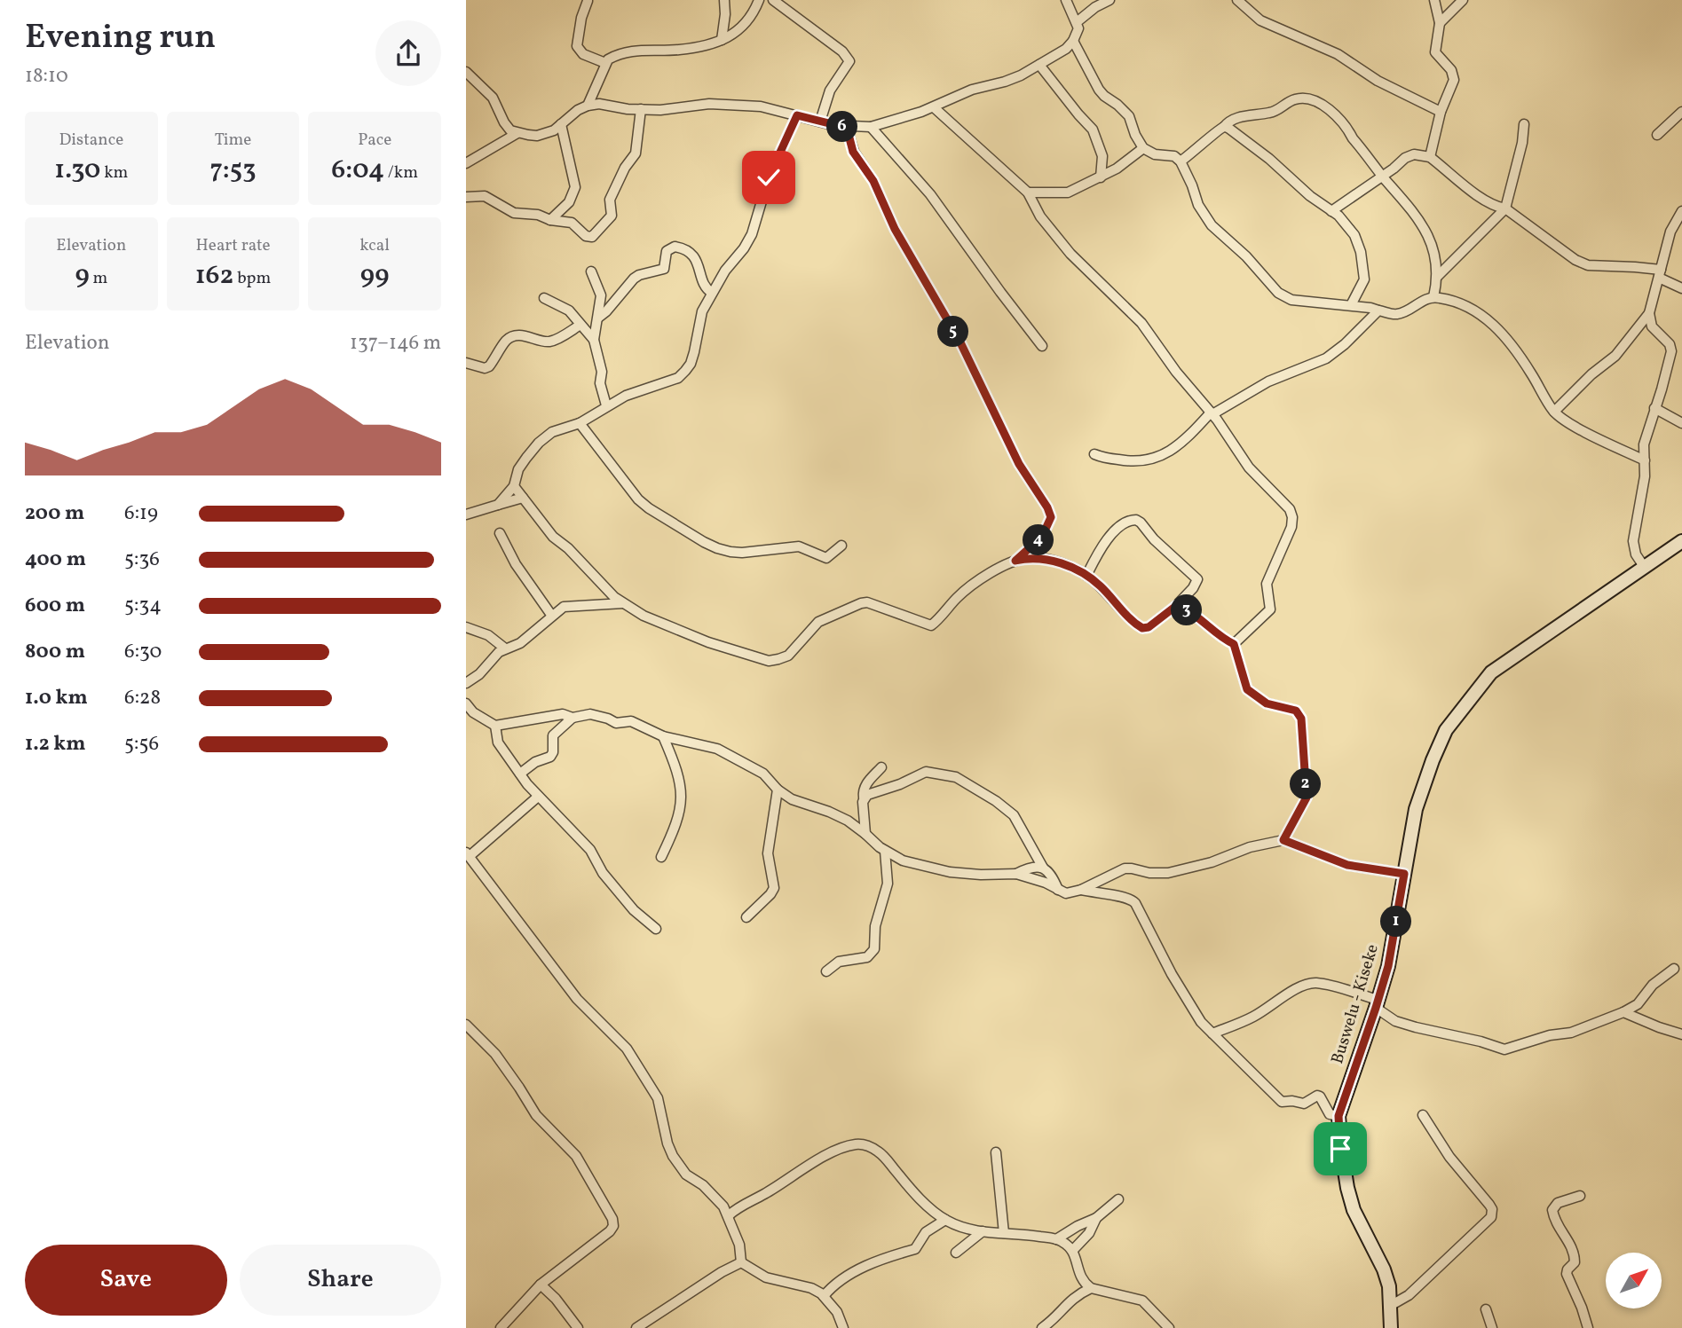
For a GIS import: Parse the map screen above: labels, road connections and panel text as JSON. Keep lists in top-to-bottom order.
{
  "streets": {
    "main road": ["Buswelu - Kiseke"]
  },
  "north": "top right",
  "page": {
    "heading": ["Evening run", "18:10"],
    "stats": [
      ["Distance", "1.30 km"],
      ["Time", "7:53"],
      ["Pace", "6:04 /km"],
      ["Elevation", "9 m"],
      ["Heart rate", "162 bpm"],
      ["kcal", "99"]
    ],
    "pins": [
      "6",
      "5",
      "4",
      "3",
      "2",
      "1"
    ],
    "chart": ["Elevation", "137–146 m"],
    "list": [
      {
        "name": "200 m",
        "note": "6:19"
      },
      {
        "name": "400 m",
        "note": "5:36"
      },
      {
        "name": "600 m",
        "note": "5:34"
      },
      {
        "name": "800 m",
        "note": "6:30"
      },
      {
        "name": "1.0 km",
        "note": "6:28"
      },
      {
        "name": "1.2 km",
        "note": "5:56"
      }
    ],
    "buttons": ["Save", "Share"]
  }
}
